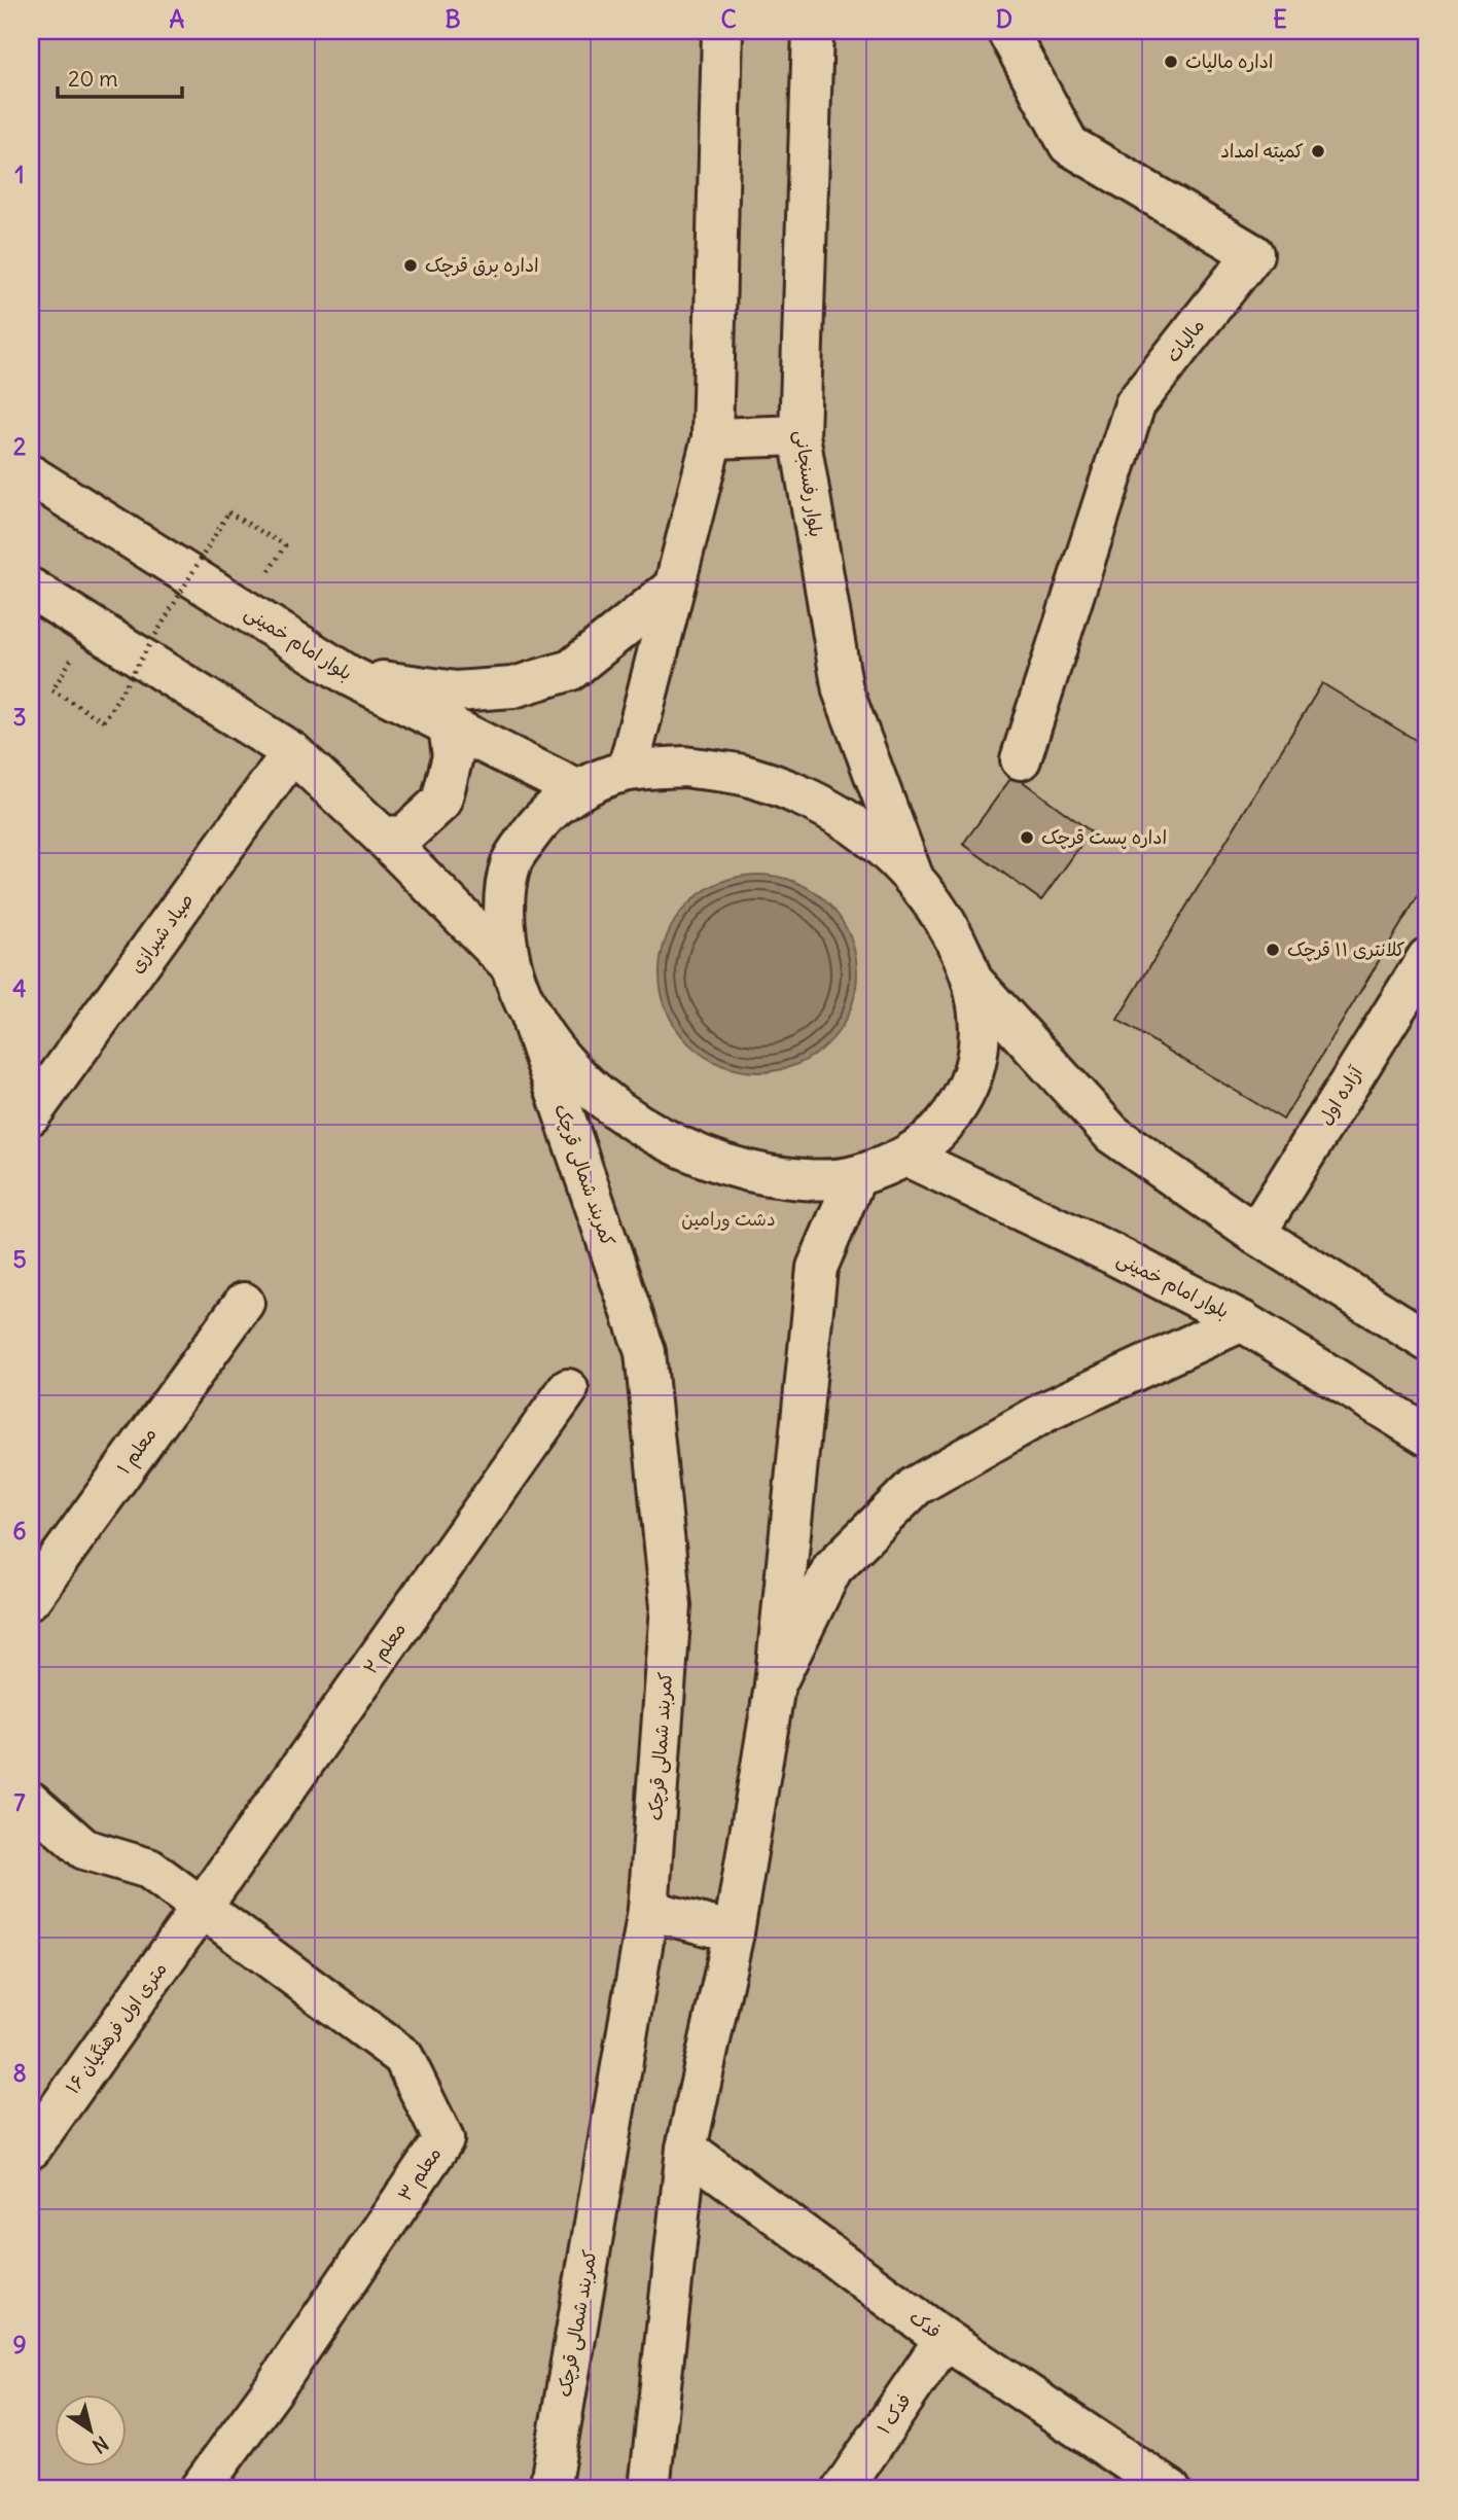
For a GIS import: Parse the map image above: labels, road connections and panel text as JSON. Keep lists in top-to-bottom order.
{
  "streets": {
    "main road": [
      "مالیات",
      "بلوار رفسنجانی",
      "بلوار امام خمینی",
      "صیاد شیرازی",
      "آزاده اول",
      "کمربند شمالی قرچک",
      "معلم ۱",
      "معلم ۲",
      "۱۶ متری اول فرهنگیان",
      "معلم ۳",
      "فدک",
      "فدک ۱"
    ]
  },
  "crossings": [
    ["معلم ۲", "۱۶ متری اول فرهنگیان"],
    ["معلم ۲", "معلم ۳"],
    ["۱۶ متری اول فرهنگیان", "معلم ۳"],
    ["فدک", "فدک ۱"]
  ],
  "parks": ["دشت ورامین"],
  "places": [
    "اداره مالیات",
    "کمیته امداد",
    "اداره برق قرچک",
    "اداره پست قرچک",
    "کلانتری ۱۱ قرچک"
  ],
  "scale_bar": "20 m",
  "north": "bottom right",
  "grid": {
    "columns": [
      "A",
      "B",
      "C",
      "D",
      "E"
    ],
    "rows": [
      "1",
      "2",
      "3",
      "4",
      "5",
      "6",
      "7",
      "8",
      "9"
    ]
  }
}
